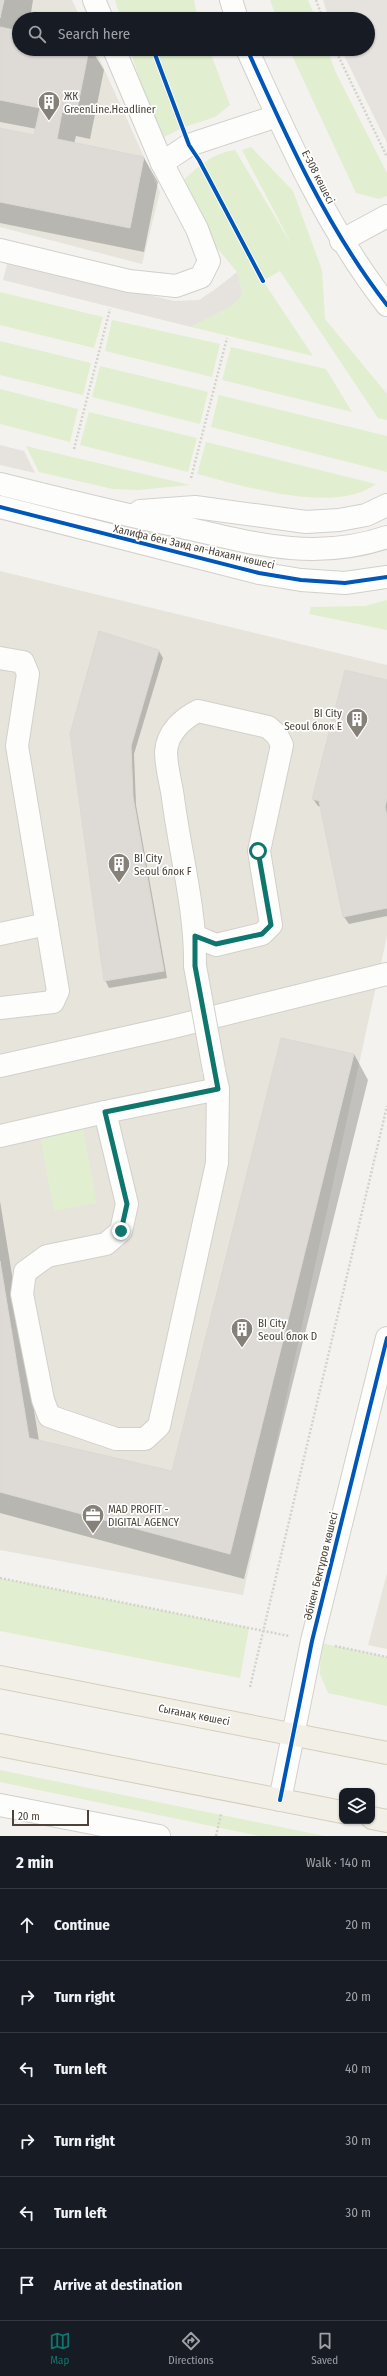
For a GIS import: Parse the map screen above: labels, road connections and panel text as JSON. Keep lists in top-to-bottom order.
{
  "streets": {
    "main road": ["Сығанақ көшесі"],
    "street": ["Е-308 көшесі", "Халифа бен Заид әл-Нахаян көшесі", "Әбікен Бектұров көшесі"]
  },
  "crossings": [
    ["Әбікен Бектұров көшесі", "Сығанақ көшесі"]
  ],
  "places": {
    "building": [
      "ЖК GreenLine.Headliner",
      "BI City Seoul блок E",
      "BI City Seoul блок F",
      "BI City Seoul блок D"
    ],
    "office": ["MAD PROFIT - DIGITAL AGENCY"]
  },
  "scale_bar": "20 m",
  "page": {
    "search": "Search here",
    "scale": "20 m",
    "heading": ["2 min", "Walk · 140 m"],
    "list": [
      ["Continue", "20 m"],
      ["Turn right", "20 m"],
      ["Turn left", "40 m"],
      ["Turn right", "30 m"],
      ["Turn left", "30 m"],
      "Arrive at destination"
    ],
    "nav": ["Map", "Directions", "Saved"]
  }
}
